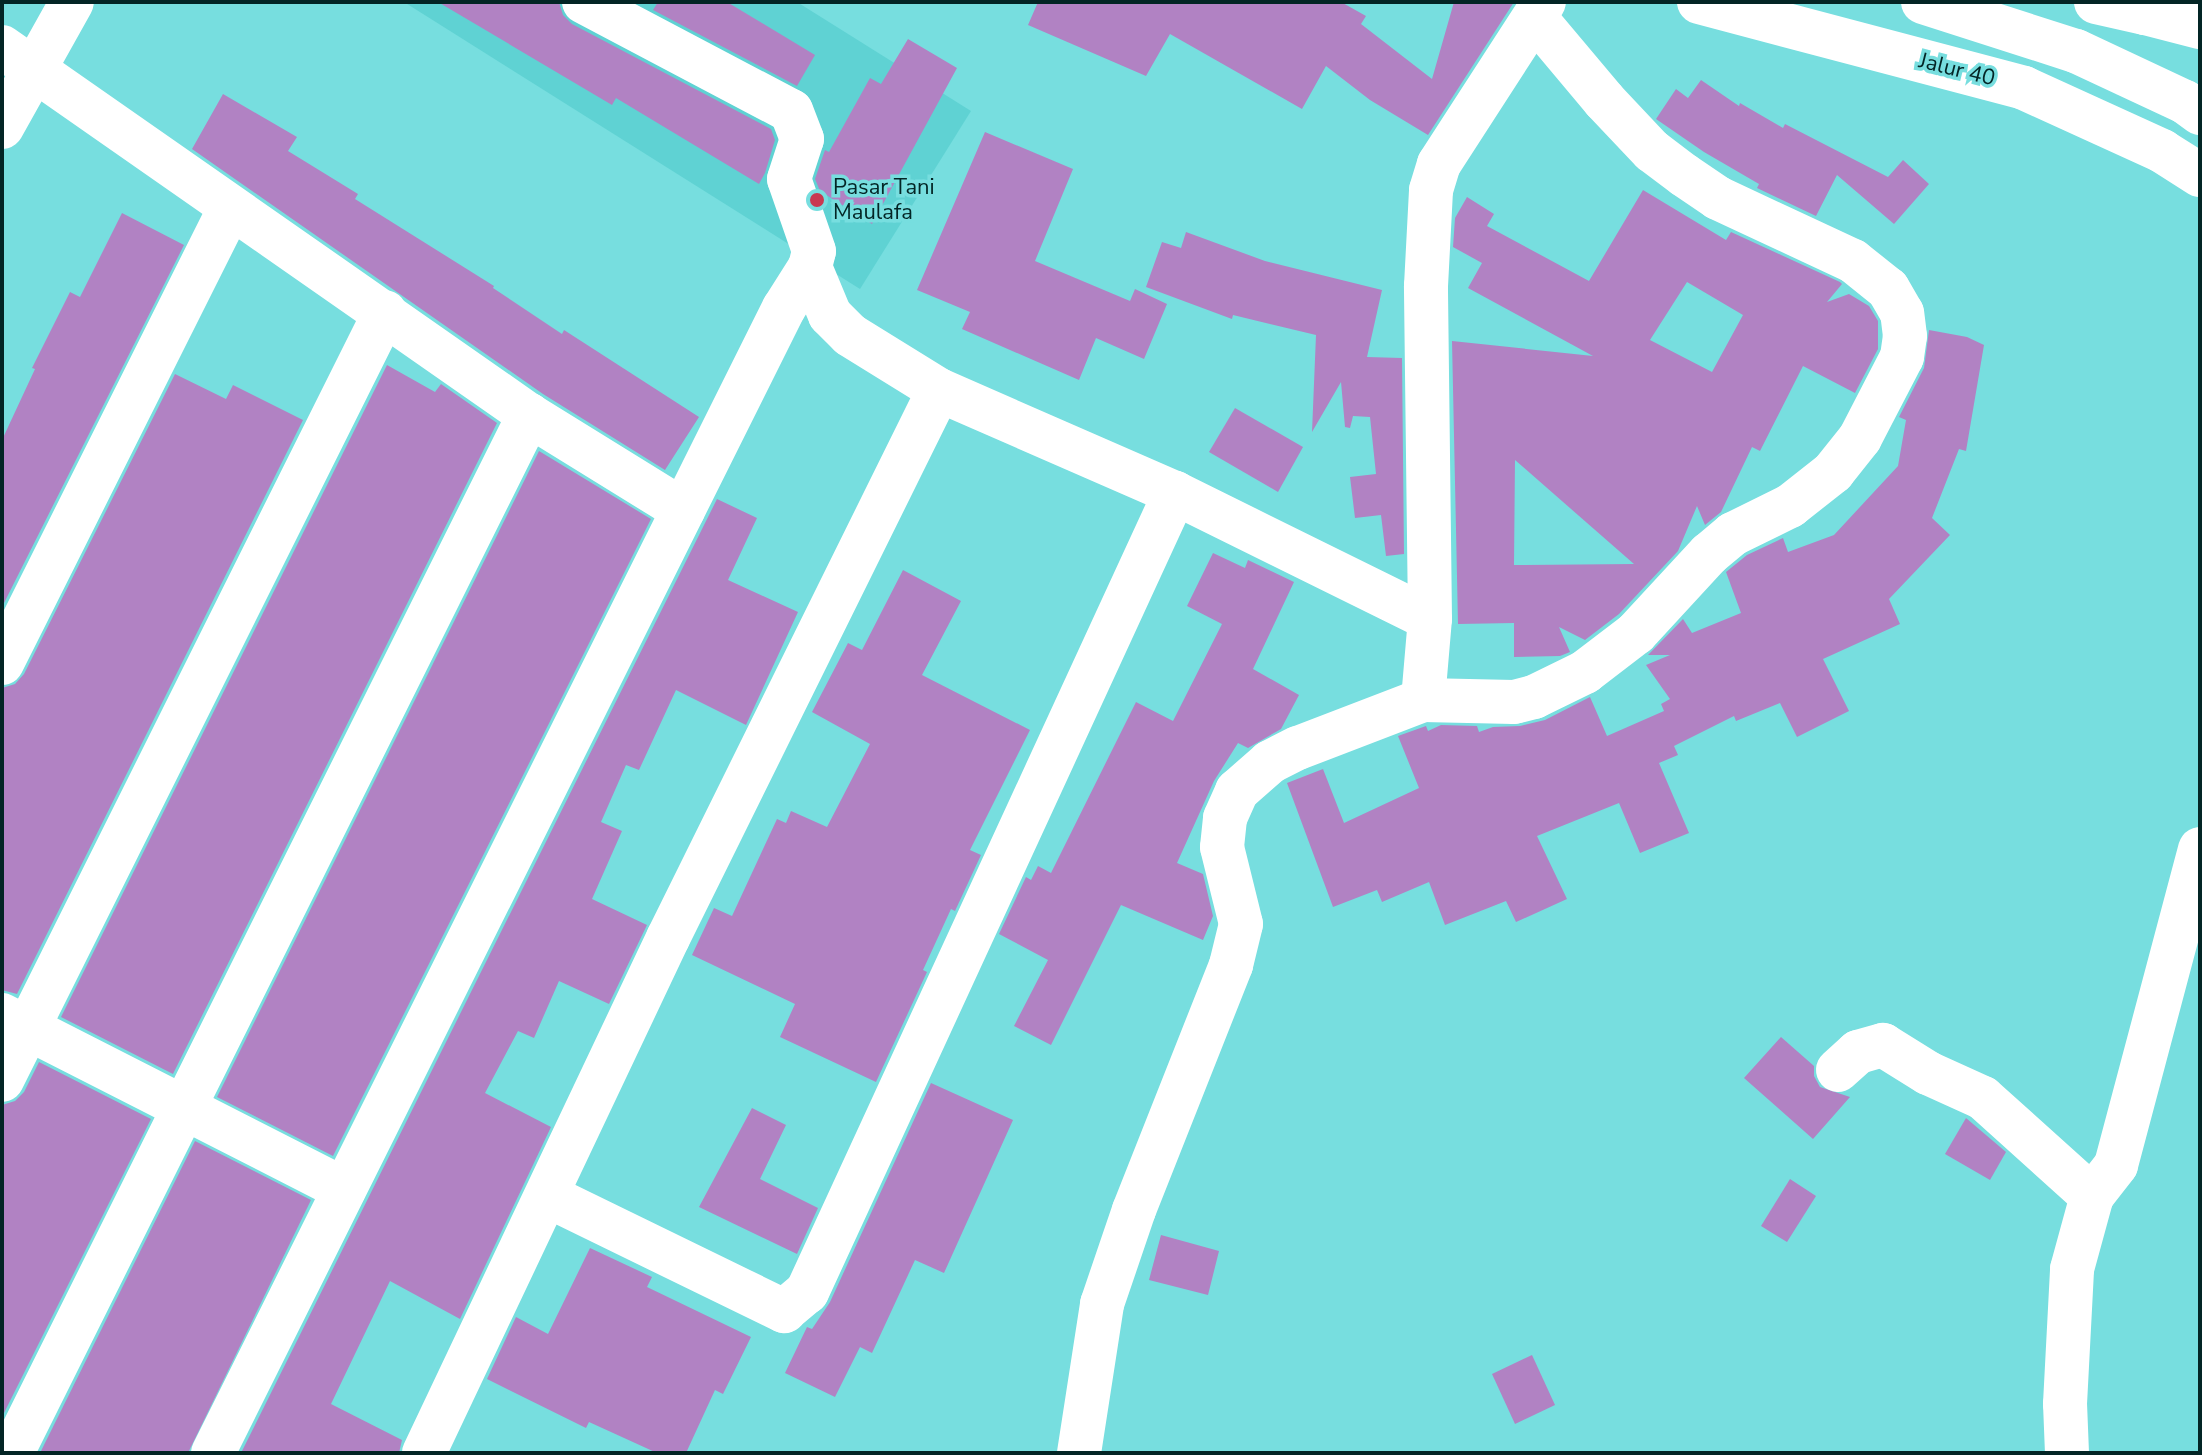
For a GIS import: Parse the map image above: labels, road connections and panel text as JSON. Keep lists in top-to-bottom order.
{
  "streets": {
    "main road": ["Jalur 40"]
  },
  "places": ["Pasar Tani Maulafa"]
}
